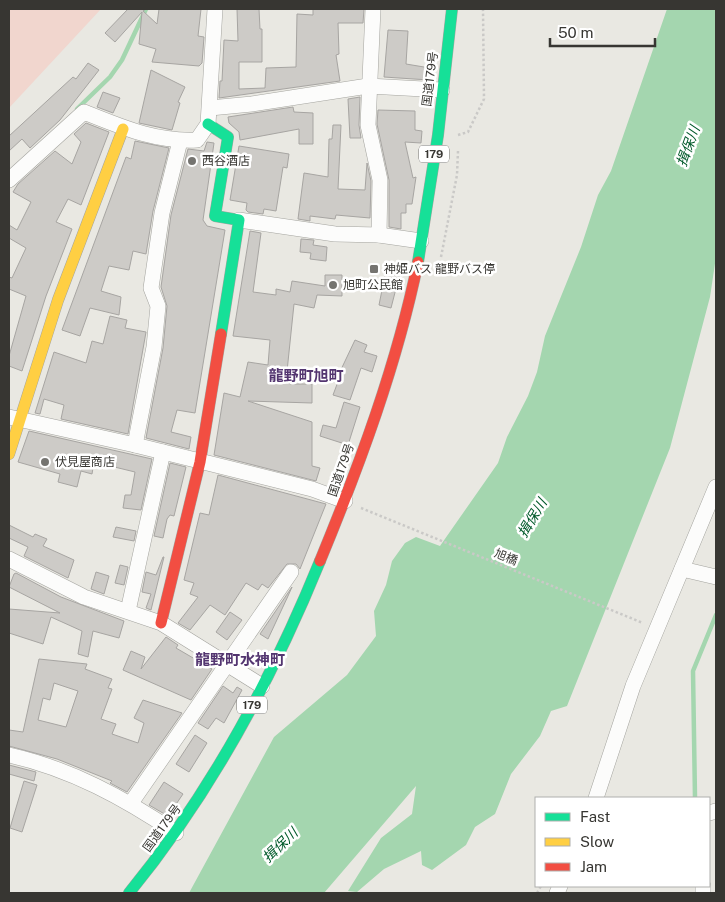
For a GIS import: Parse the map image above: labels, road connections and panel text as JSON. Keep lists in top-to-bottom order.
{
  "streets": {
    "main road": ["国道179号", "179"],
    "path": ["旭橋"]
  },
  "crossings": [
    ["国道179号", "旭橋"]
  ],
  "districts": ["龍野町旭町", "龍野町水神町"],
  "water": ["揖保川"],
  "places": {
    "other": ["西谷酒店", "旭町公民館", "伏見屋商店"],
    "transit": ["神姫バス 龍野バス停"]
  },
  "legend": ["Fast", "Slow", "Jam"],
  "scale_bar": "50 m"
}
